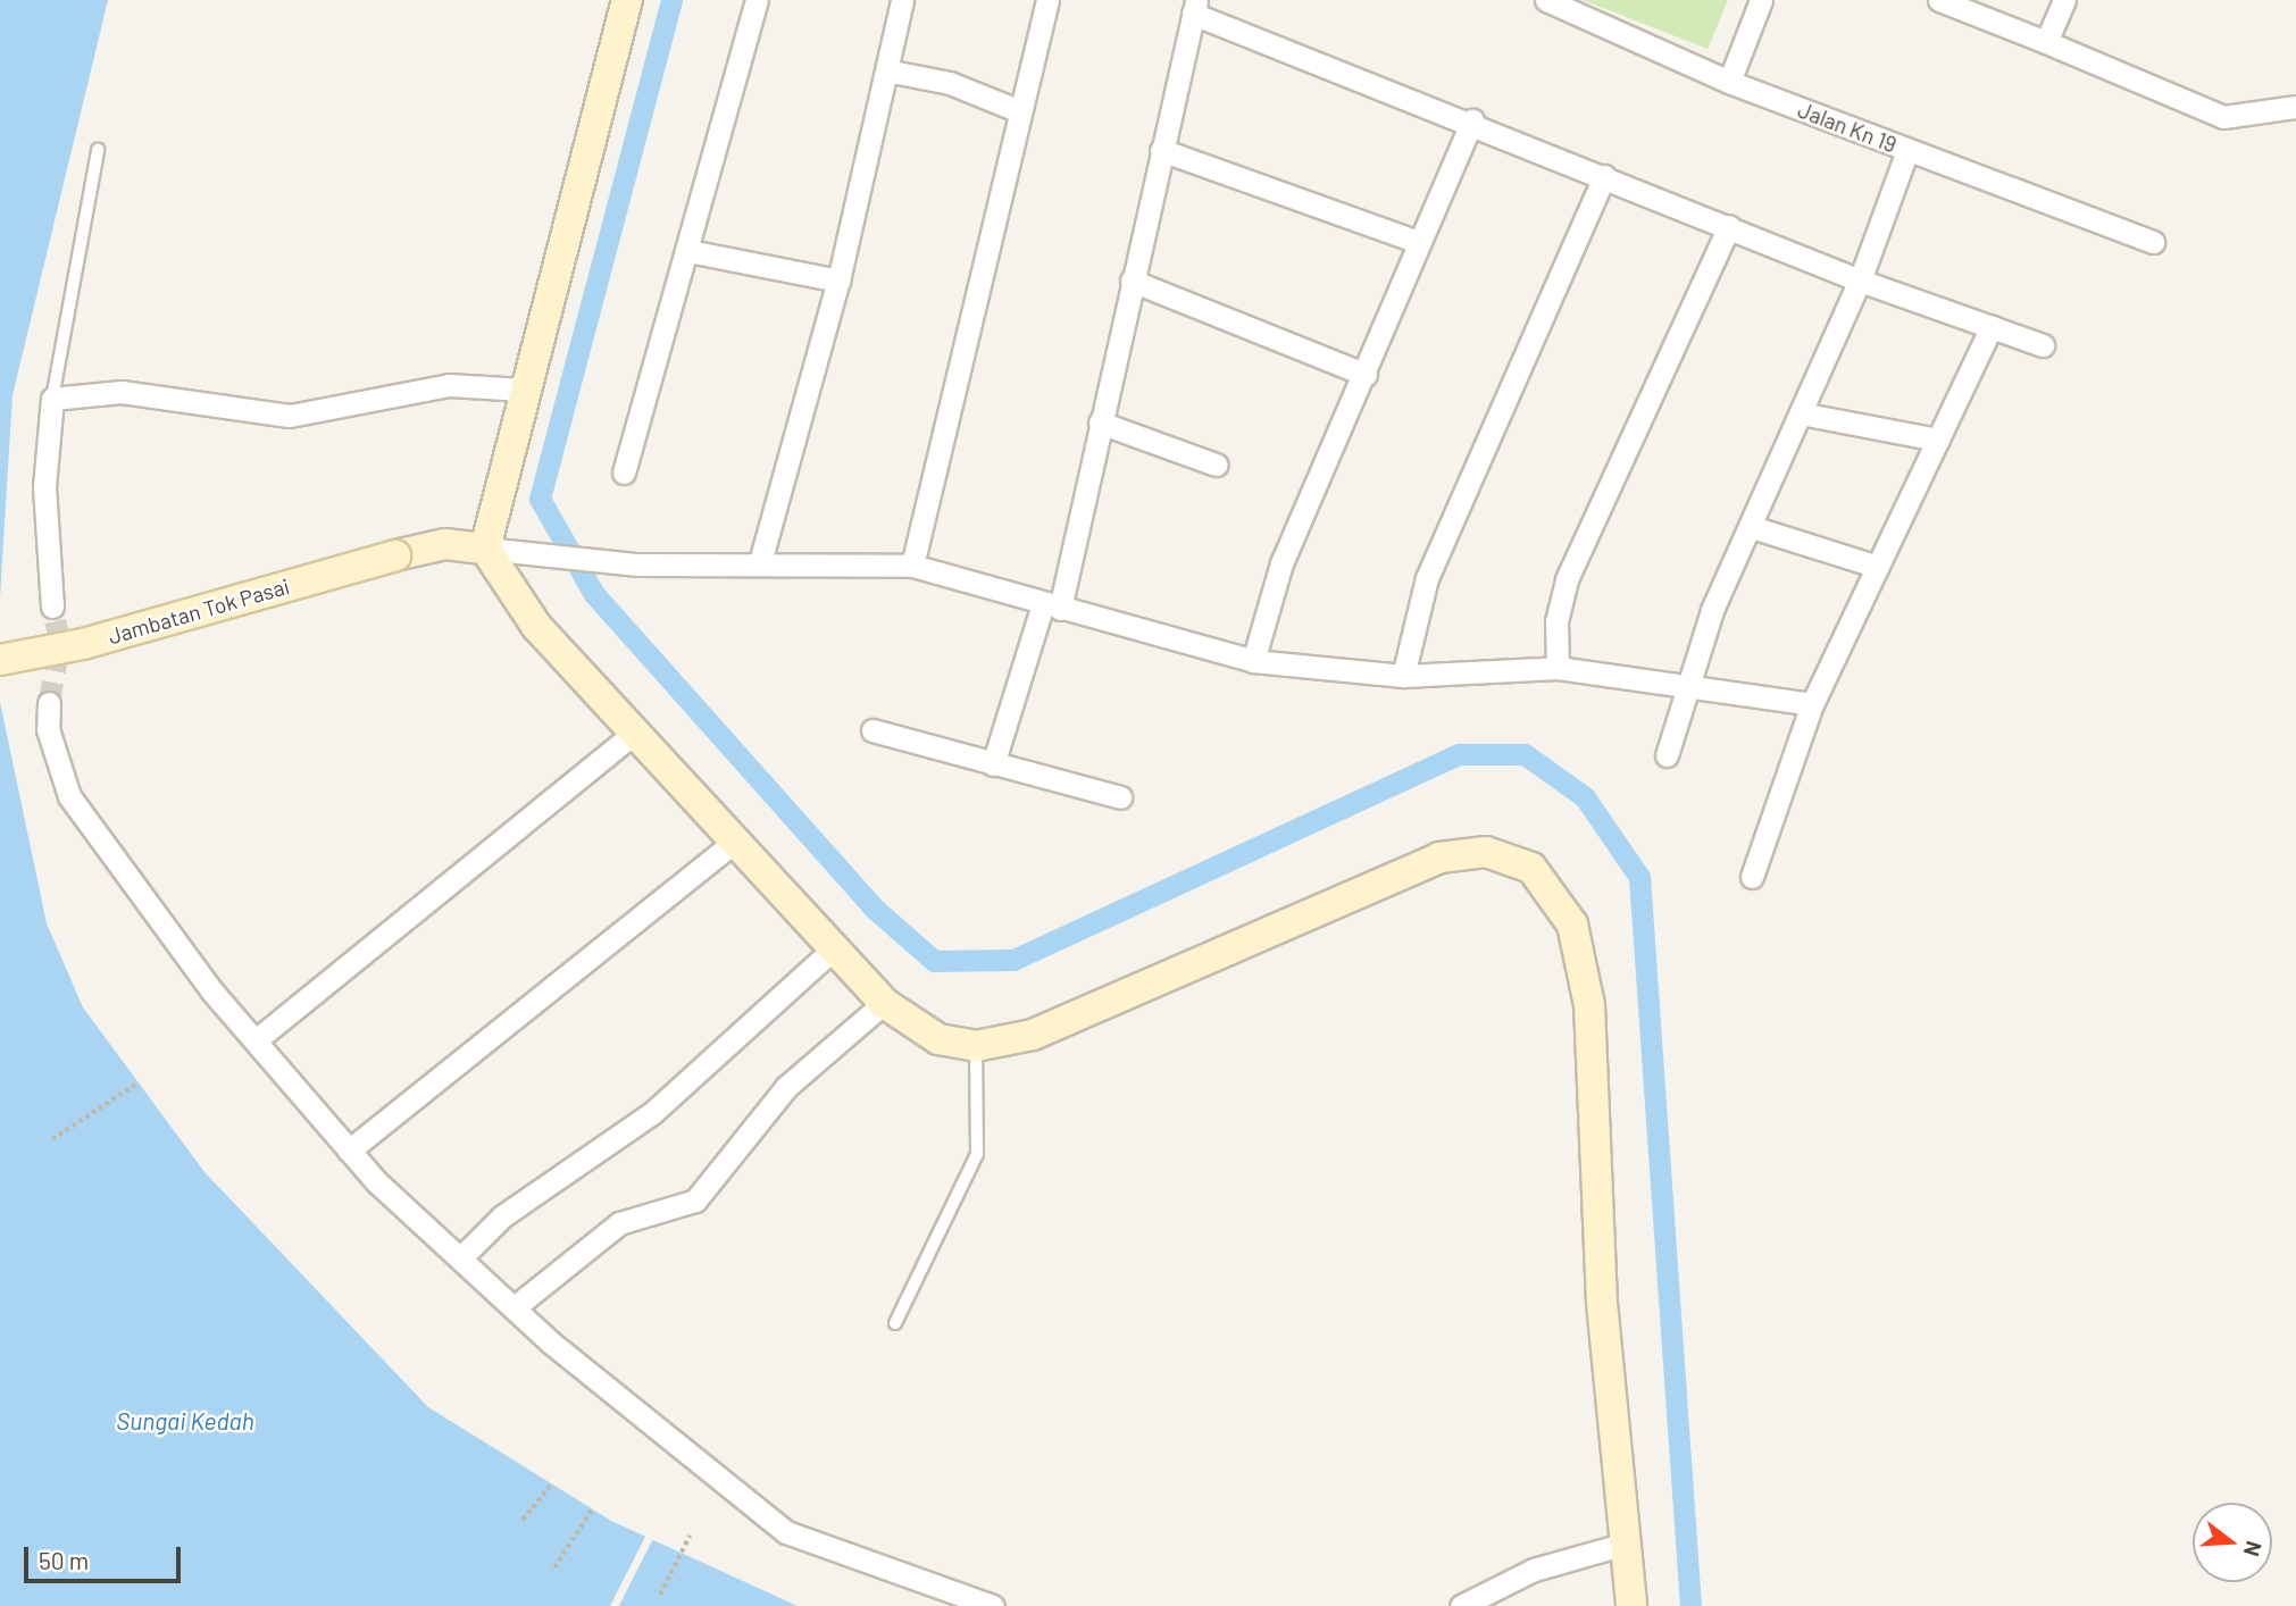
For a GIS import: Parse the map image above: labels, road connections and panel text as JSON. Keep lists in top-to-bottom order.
{
  "streets": {
    "main road": ["Jambatan Tok Pasai"],
    "street": ["Jalan Kn 19"]
  },
  "water": ["Sungai Kedah"],
  "scale_bar": "50 m",
  "north": "right"
}
